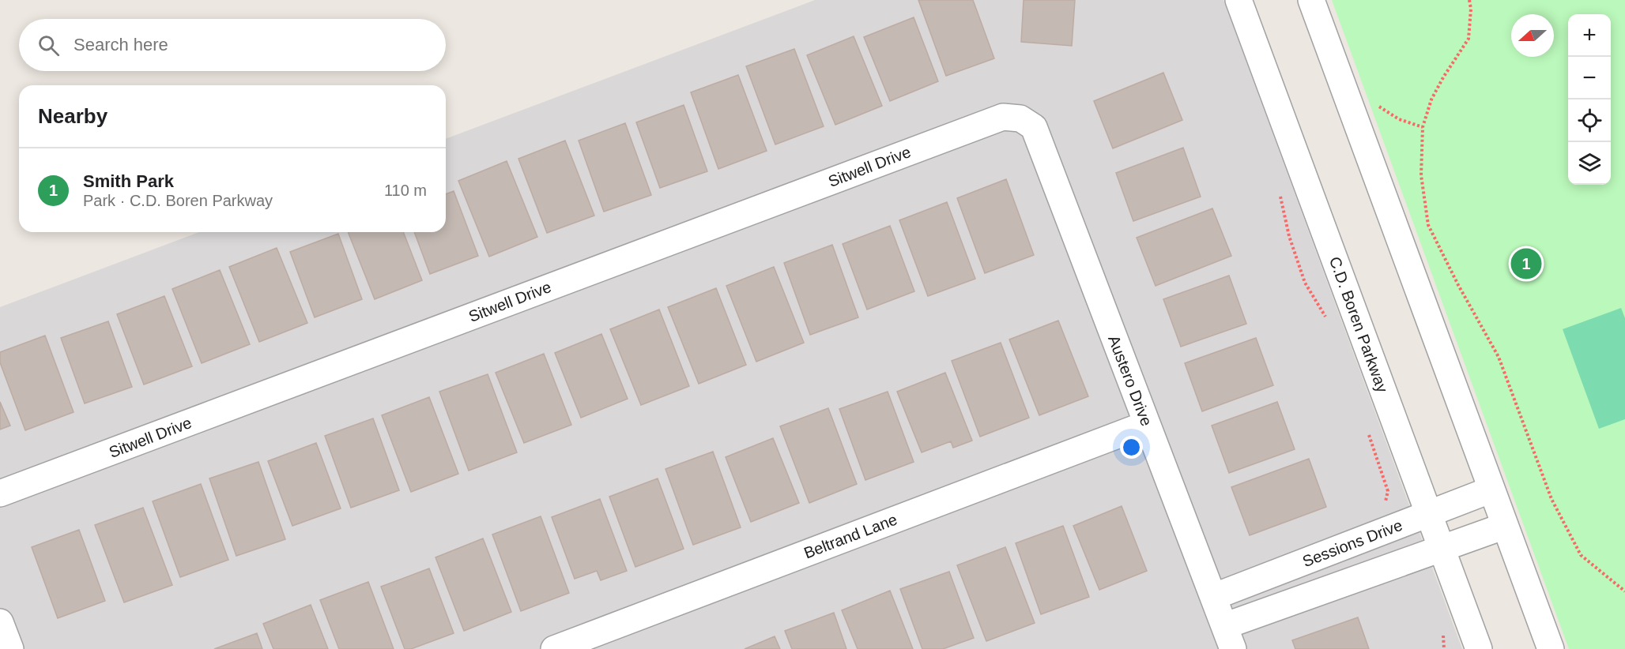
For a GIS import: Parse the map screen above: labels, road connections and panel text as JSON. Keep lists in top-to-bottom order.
{
  "streets": {
    "street": [
      "Sitwell Drive",
      "C.D. Boren Parkway",
      "Austero Drive",
      "Beltrand Lane",
      "Sessions Drive"
    ]
  },
  "crossings": [
    ["Sitwell Drive", "Austero Drive"],
    ["C.D. Boren Parkway", "Sessions Drive"],
    ["Austero Drive", "Beltrand Lane"],
    ["Austero Drive", "Sessions Drive"]
  ],
  "north": "left",
  "page": {
    "map_buttons": ["+", "−"],
    "search": "Search here",
    "heading": "Nearby",
    "list": [
      {
        "mark": "1",
        "name": "Smith Park",
        "note": "Park · C.D. Boren Parkway",
        "value": "110 m"
      }
    ],
    "pins": "1"
  }
}
